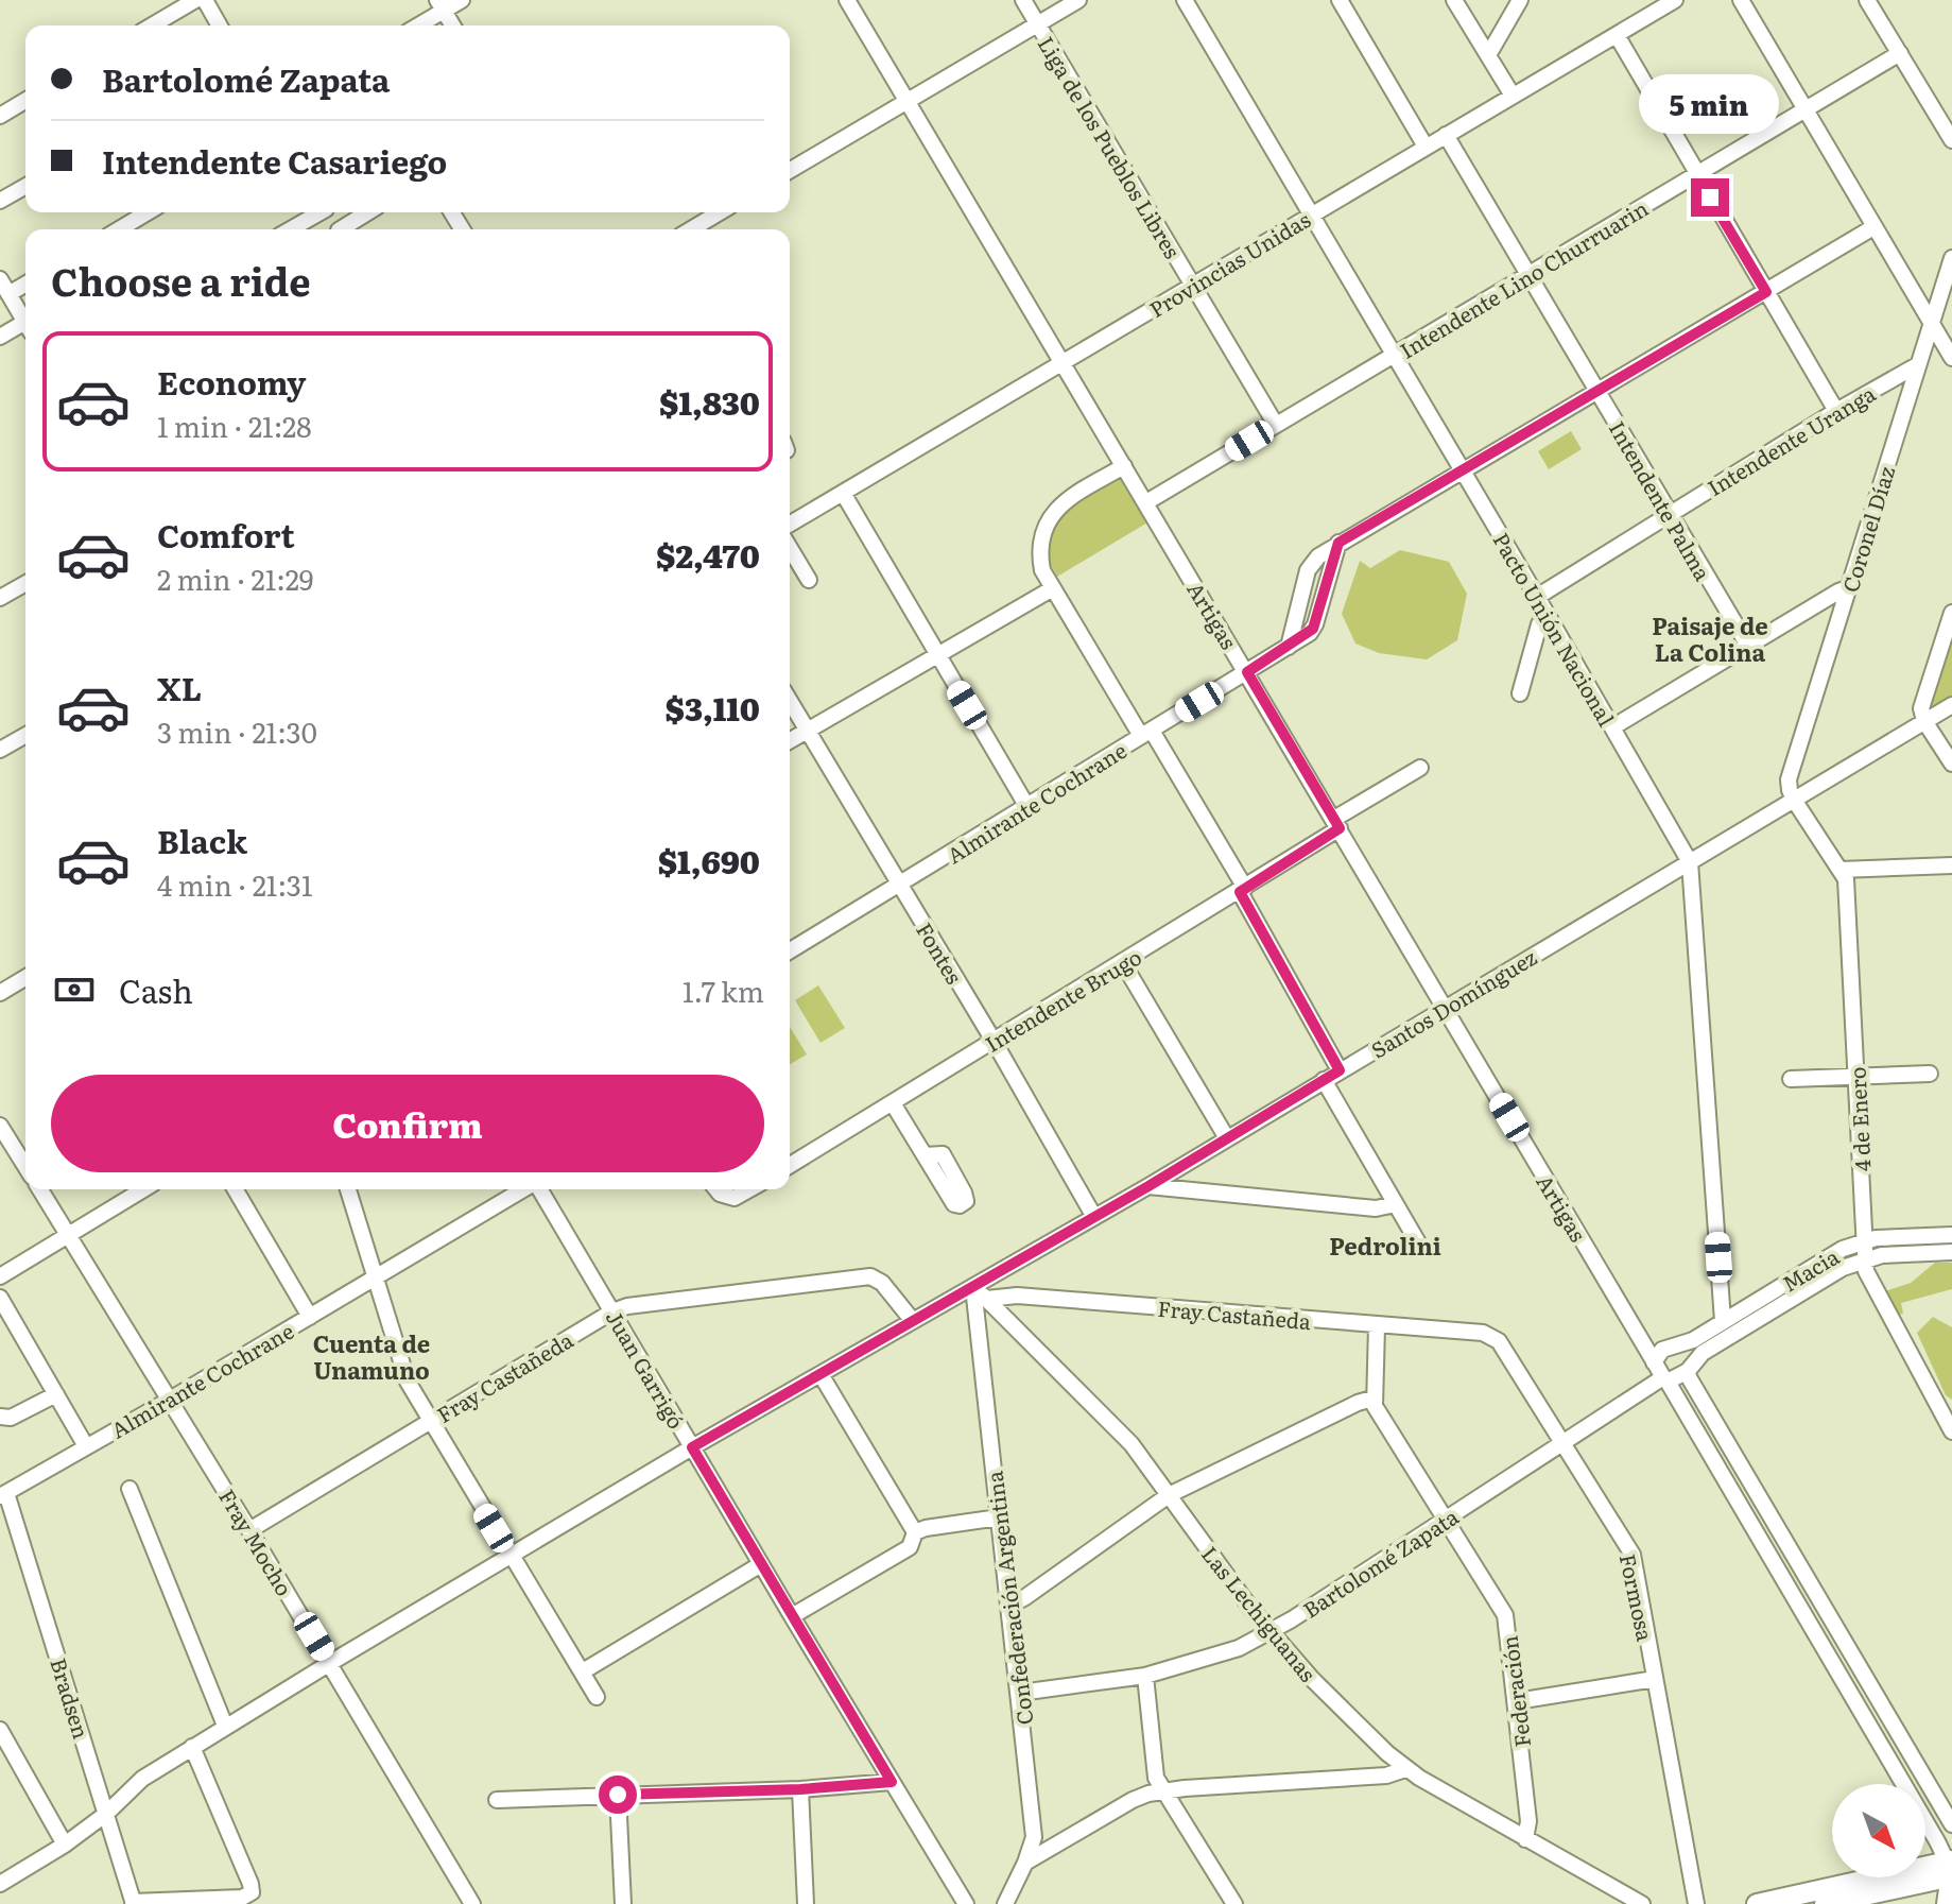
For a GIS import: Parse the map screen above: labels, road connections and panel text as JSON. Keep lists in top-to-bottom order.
{
  "streets": {
    "street": [
      "Liga de los Pueblos Libres",
      "Provincias Unidas",
      "Intendente Lino Churruarin",
      "Intendente Uranga",
      "Intendente Palma",
      "Coronel Díaz",
      "Artigas",
      "Pacto Unión Nacional",
      "Almirante Cochrane",
      "Fontes",
      "Intendente Brugo",
      "Santos Domínguez",
      "4 de Enero",
      "Macia",
      "Fray Castañeda",
      "Juan Garrigó",
      "Fray Mocho",
      "Bartolomé Zapata",
      "Formosa",
      "Confederación Argentina",
      "Las Lechiguanas",
      "Federación",
      "Bradsen"
    ]
  },
  "crossings": [
    ["Liga de los Pueblos Libres", "Provincias Unidas"],
    ["Liga de los Pueblos Libres", "Intendente Lino Churruarin"],
    ["Provincias Unidas", "Intendente Palma"],
    ["Provincias Unidas", "Artigas"],
    ["Provincias Unidas", "Pacto Unión Nacional"],
    ["Intendente Lino Churruarin", "Intendente Palma"],
    ["Intendente Lino Churruarin", "Artigas"],
    ["Intendente Lino Churruarin", "Pacto Unión Nacional"],
    ["Intendente Uranga", "Intendente Palma"],
    ["Intendente Uranga", "Coronel Díaz"],
    ["Intendente Uranga", "Pacto Unión Nacional"],
    ["Intendente Palma", "Almirante Cochrane"],
    ["Coronel Díaz", "Santos Domínguez"],
    ["Coronel Díaz", "4 de Enero"],
    ["Artigas", "Almirante Cochrane"],
    ["Artigas", "Intendente Brugo"],
    ["Artigas", "Santos Domínguez"],
    ["Artigas", "Macia"],
    ["Artigas", "Bartolomé Zapata"],
    ["Pacto Unión Nacional", "Almirante Cochrane"],
    ["Pacto Unión Nacional", "Santos Domínguez"],
    ["Pacto Unión Nacional", "Macia"],
    ["Almirante Cochrane", "Fontes"],
    ["Almirante Cochrane", "Fray Mocho"],
    ["Almirante Cochrane", "Bradsen"],
    ["Fontes", "Intendente Brugo"],
    ["Fontes", "Santos Domínguez"],
    ["Santos Domínguez", "4 de Enero"],
    ["Santos Domínguez", "Fray Castañeda"],
    ["Santos Domínguez", "Juan Garrigó"],
    ["Santos Domínguez", "Fray Mocho"],
    ["Santos Domínguez", "Confederación Argentina"],
    ["Santos Domínguez", "Las Lechiguanas"],
    ["Santos Domínguez", "Bradsen"],
    ["4 de Enero", "Macia"],
    ["Macia", "Bartolomé Zapata"],
    ["Fray Castañeda", "Juan Garrigó"],
    ["Fray Castañeda", "Fray Mocho"],
    ["Fray Castañeda", "Formosa"],
    ["Fray Castañeda", "Las Lechiguanas"],
    ["Bartolomé Zapata", "Formosa"],
    ["Bartolomé Zapata", "Confederación Argentina"],
    ["Bartolomé Zapata", "Las Lechiguanas"],
    ["Bartolomé Zapata", "Federación"],
    ["Confederación Argentina", "Las Lechiguanas"],
    ["Las Lechiguanas", "Federación"]
  ],
  "districts": ["Paisaje de La Colina", "Pedrolini", "Cuenta de Unamuno"],
  "north": "bottom right",
  "page": {
    "banner": ["Bartolomé Zapata", "Intendente Casariego"],
    "bubble": "5 min",
    "heading": "Choose a ride",
    "list": [
      {
        "name": "Economy",
        "note": "1 min · 21:28",
        "value": "$1,830"
      },
      {
        "name": "Comfort",
        "note": "2 min · 21:29",
        "value": "$2,470"
      },
      {
        "name": "XL",
        "note": "3 min · 21:30",
        "value": "$3,110"
      },
      {
        "name": "Black",
        "note": "4 min · 21:31",
        "value": "$1,690"
      }
    ],
    "pay": ["Cash", "1.7 km"],
    "buttons": "Confirm"
  }
}
